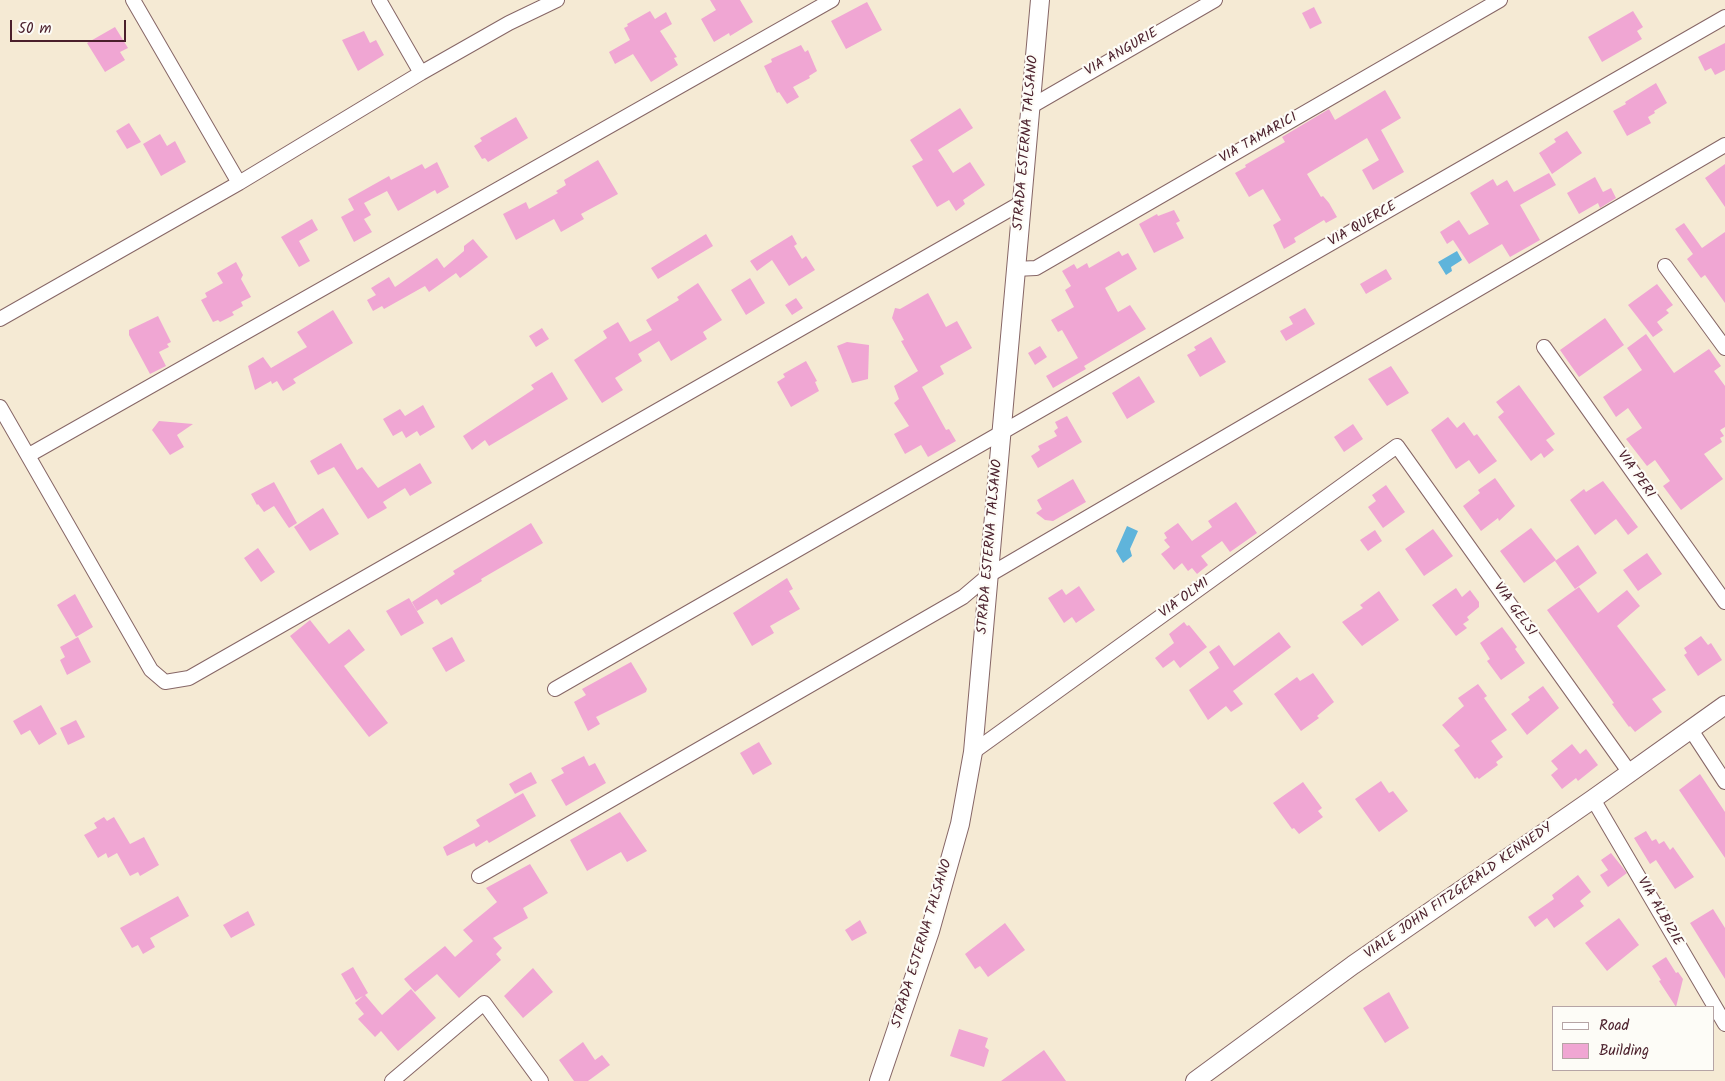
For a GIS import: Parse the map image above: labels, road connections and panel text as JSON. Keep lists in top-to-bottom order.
{
  "streets": {
    "street": [
      "VIA ANGURIE",
      "VIA TAMARICI",
      "STRADA ESTERNA TALSANO",
      "VIA QUERCE",
      "VIA PERI",
      "VIA OLMI",
      "VIA GELSI",
      "VIALE JOHN FITZGERALD KENNEDY",
      "VIA ALBIZIE"
    ]
  },
  "crossings": [
    ["VIA ANGURIE", "STRADA ESTERNA TALSANO"],
    ["VIA TAMARICI", "STRADA ESTERNA TALSANO"],
    ["STRADA ESTERNA TALSANO", "VIA QUERCE"],
    ["STRADA ESTERNA TALSANO", "VIA OLMI"],
    ["VIA OLMI", "VIA GELSI"],
    ["VIA GELSI", "VIALE JOHN FITZGERALD KENNEDY"],
    ["VIALE JOHN FITZGERALD KENNEDY", "VIA ALBIZIE"]
  ],
  "legend": ["Road", "Building"],
  "scale_bar": "50 m"
}
